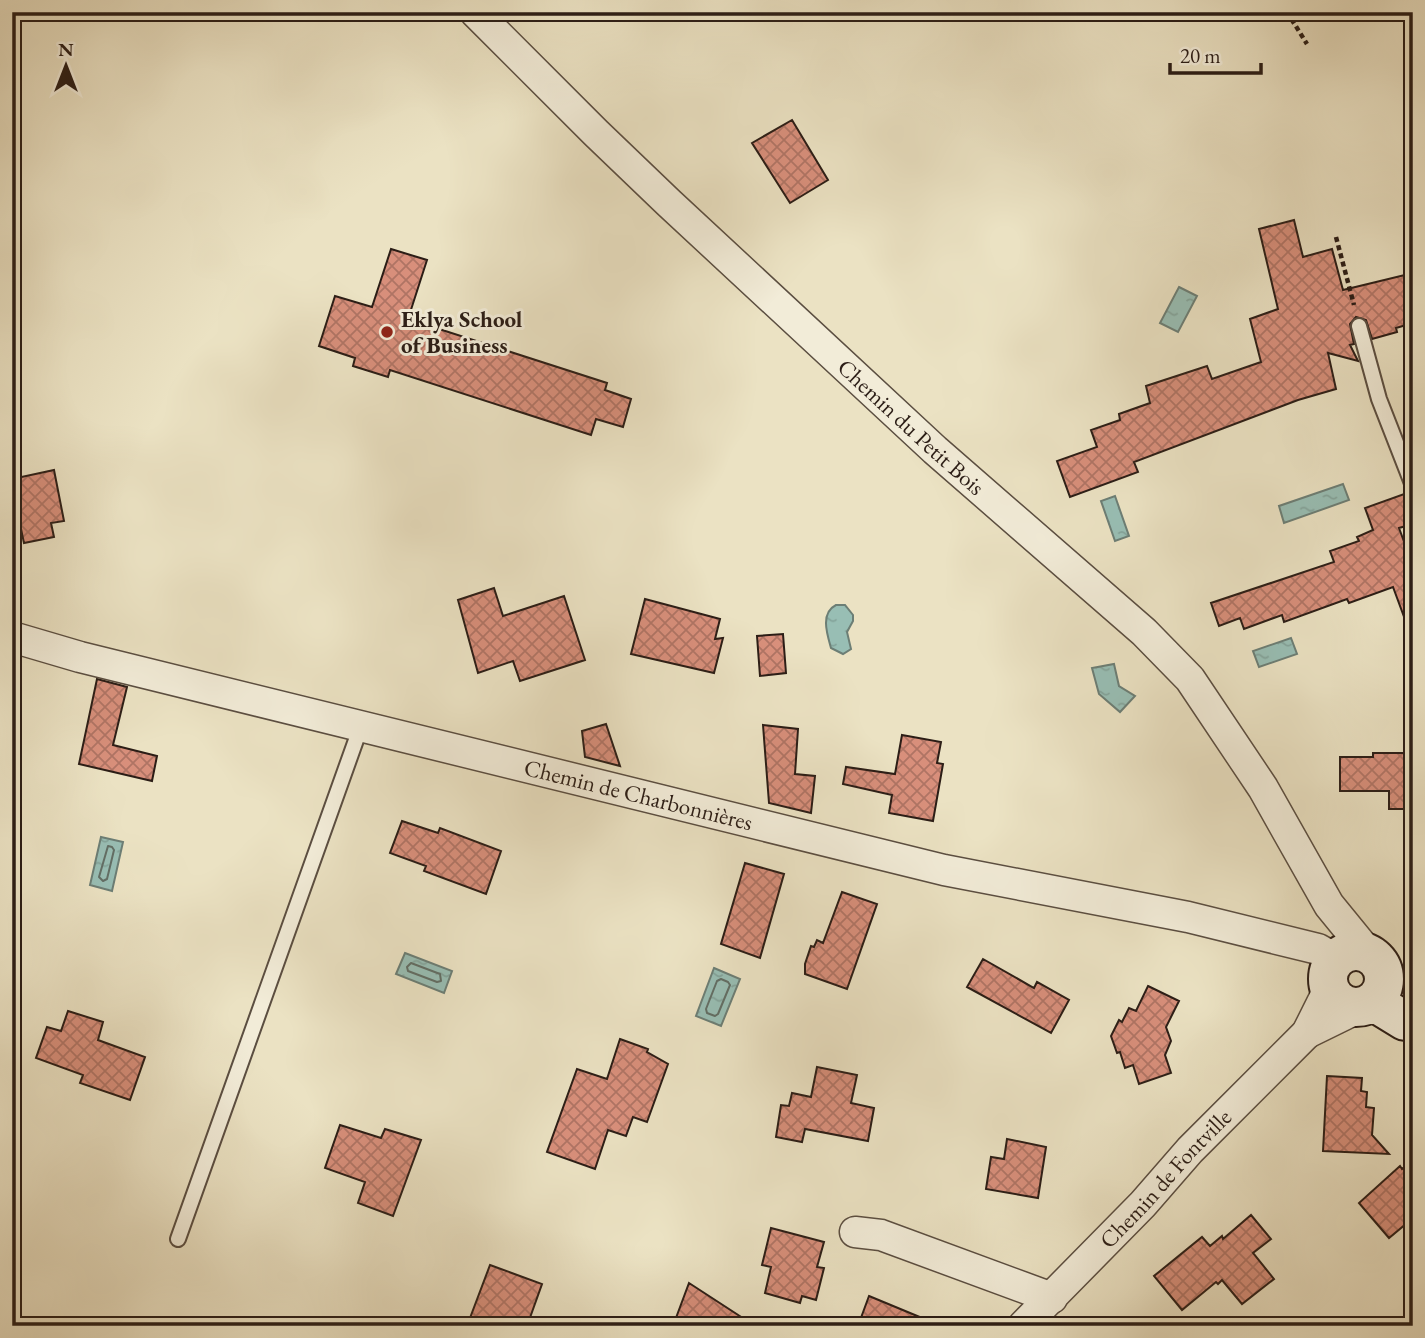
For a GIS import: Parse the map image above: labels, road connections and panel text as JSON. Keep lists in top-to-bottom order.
{
  "streets": {
    "street": ["Chemin du Petit Bois", "Chemin de Charbonnières", "Chemin de Fontville"]
  },
  "crossings": [
    ["Chemin du Petit Bois", "Chemin de Charbonnières"],
    ["Chemin du Petit Bois", "Chemin de Fontville"],
    ["Chemin de Charbonnières", "Chemin de Fontville"]
  ],
  "places": ["Eklya School of Business"],
  "scale_bar": "20 m",
  "north": "top"
}
